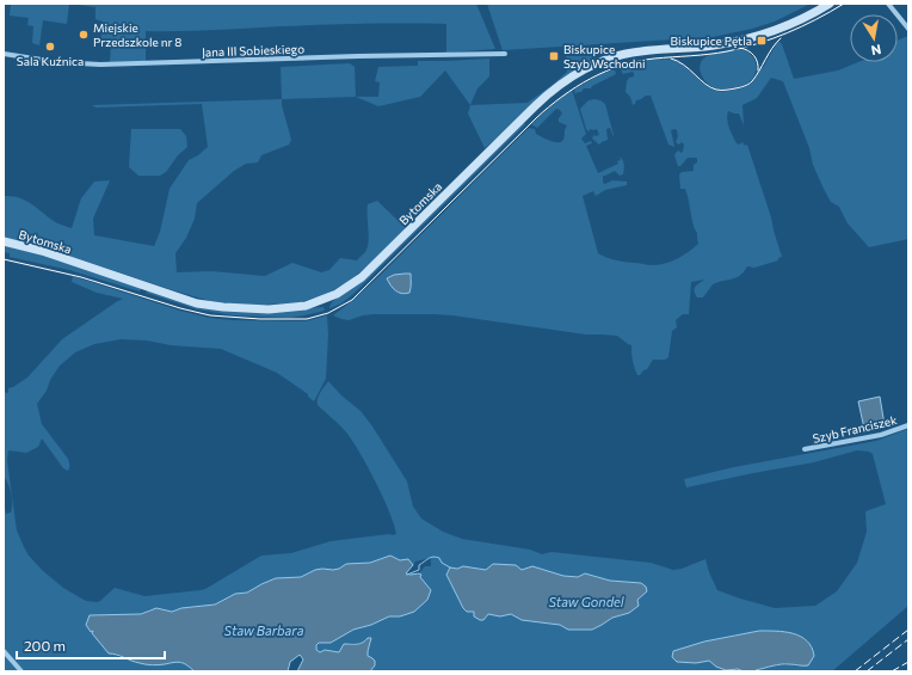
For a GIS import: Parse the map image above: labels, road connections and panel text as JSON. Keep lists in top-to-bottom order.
{
  "streets": {
    "street": ["Jana III Sobieskiego", "Bytomska", "Szyb Franciszek"]
  },
  "water": ["Staw Gondel", "Staw Barbara"],
  "places": {
    "other": ["Miejskie Przedszkole nr 8", "Sala Kuźnica"],
    "transit": ["Biskupice Pętla", "Biskupice Szyb Wschodni"]
  },
  "scale_bar": "200 m",
  "north": "bottom"
}
